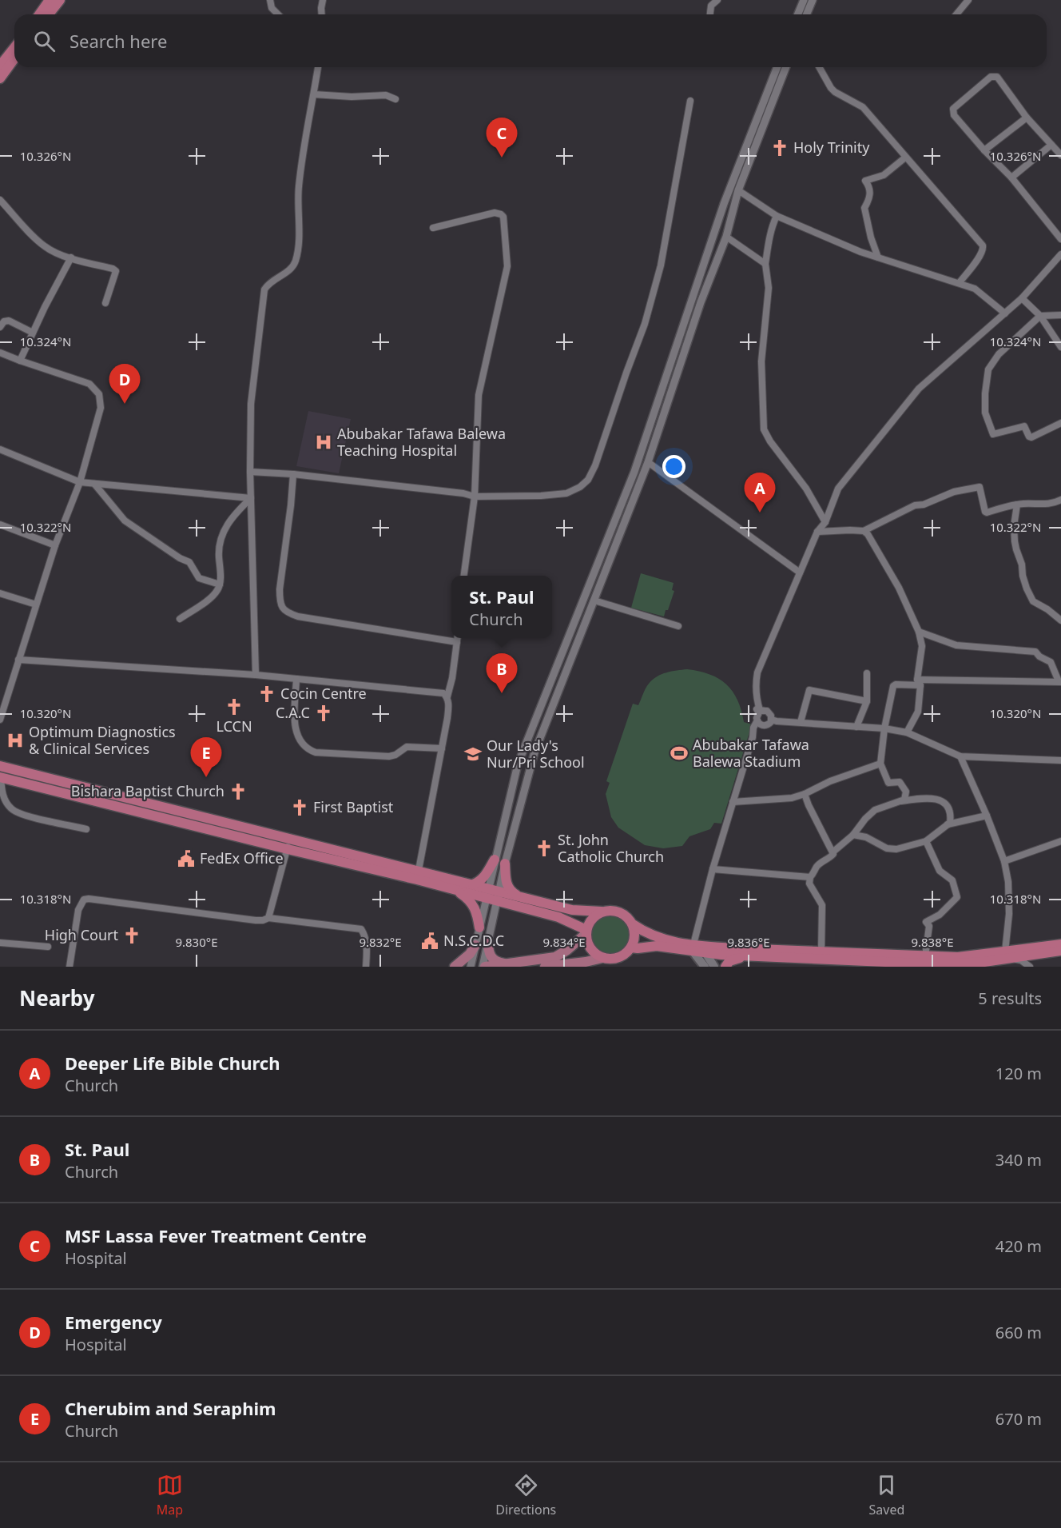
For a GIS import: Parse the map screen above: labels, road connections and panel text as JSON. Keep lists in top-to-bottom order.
{
  "places": {
    "church": [
      "Holy Trinity",
      "Cocin Centre",
      "LCCN",
      "C.A.C",
      "Bishara Baptist Church",
      "First Baptist",
      "St. John Catholic Church",
      "High Court"
    ],
    "hospital": ["Abubakar Tafawa Balewa Teaching Hospital", "Optimum Diagnostics & Clinical Services"],
    "sports": ["Abubakar Tafawa Balewa Stadium"],
    "school or university": ["Our Lady's Nur/Pri School"],
    "public building": ["FedEx Office", "N.S.C.D.C"]
  },
  "page": {
    "search": "Search here",
    "pins": [
      "C",
      "D",
      "A",
      "B",
      "E"
    ],
    "popup": ["St. Paul", "Church"],
    "heading": ["Nearby", "5 results"],
    "list": [
      {
        "mark": "A",
        "name": "Deeper Life Bible Church",
        "note": "Church",
        "value": "120 m"
      },
      {
        "mark": "B",
        "name": "St. Paul",
        "note": "Church",
        "value": "340 m"
      },
      {
        "mark": "C",
        "name": "MSF Lassa Fever Treatment Centre",
        "note": "Hospital",
        "value": "420 m"
      },
      {
        "mark": "D",
        "name": "Emergency",
        "note": "Hospital",
        "value": "660 m"
      },
      {
        "mark": "E",
        "name": "Cherubim and Seraphim",
        "note": "Church",
        "value": "670 m"
      }
    ],
    "nav": ["Map", "Directions", "Saved"]
  },
  "coordinates": [
    "10.326°N",
    "10.324°N",
    "10.322°N",
    "10.320°N",
    "10.318°N",
    "9.830°E",
    "9.832°E",
    "9.834°E",
    "9.836°E",
    "9.838°E"
  ]
}
